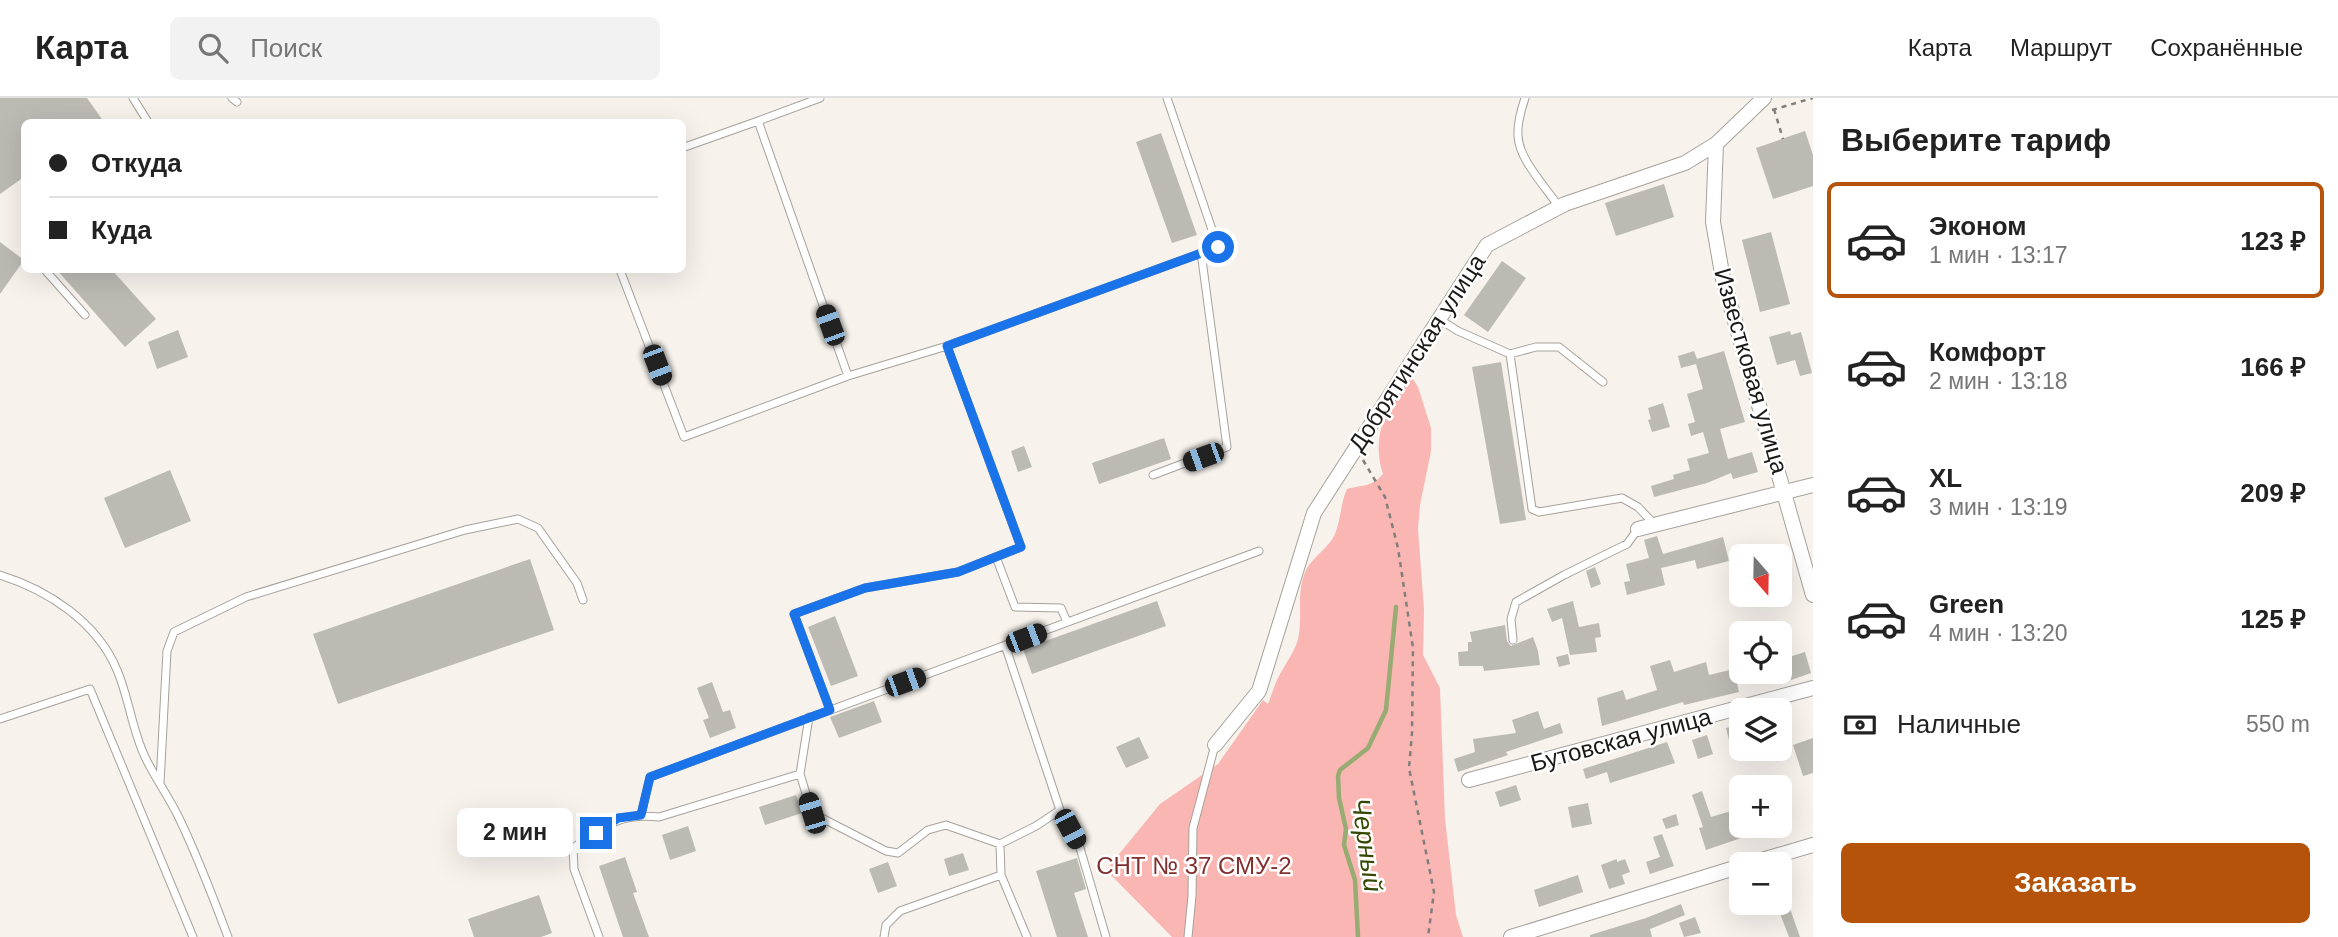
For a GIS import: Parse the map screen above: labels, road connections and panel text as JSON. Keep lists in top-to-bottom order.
{
  "streets": {
    "street": ["Добрятинская улица", "Известковая улица", "Бутовская улица"]
  },
  "crossings": [
    ["Добрятинская улица", "Известковая улица"]
  ],
  "water": ["Черный"],
  "parks": ["СНТ № 37 СМУ-2"],
  "north": "bottom",
  "page": {
    "header": "Карта",
    "search": "Поиск",
    "nav": ["Карта", "Маршрут", "Сохранённые"],
    "heading": "Выберите тариф",
    "banner": ["Откуда", "Куда"],
    "list": [
      {
        "name": "Эконом",
        "note": "1 мин · 13:17",
        "value": "123 ₽"
      },
      {
        "name": "Комфорт",
        "note": "2 мин · 13:18",
        "value": "166 ₽"
      },
      {
        "name": "XL",
        "note": "3 мин · 13:19",
        "value": "209 ₽"
      },
      {
        "name": "Green",
        "note": "4 мин · 13:20",
        "value": "125 ₽"
      }
    ],
    "map_buttons": ["+", "−"],
    "pay": ["Наличные", "550 m"],
    "bubble": "2 мин",
    "buttons": "Заказать"
  }
}
